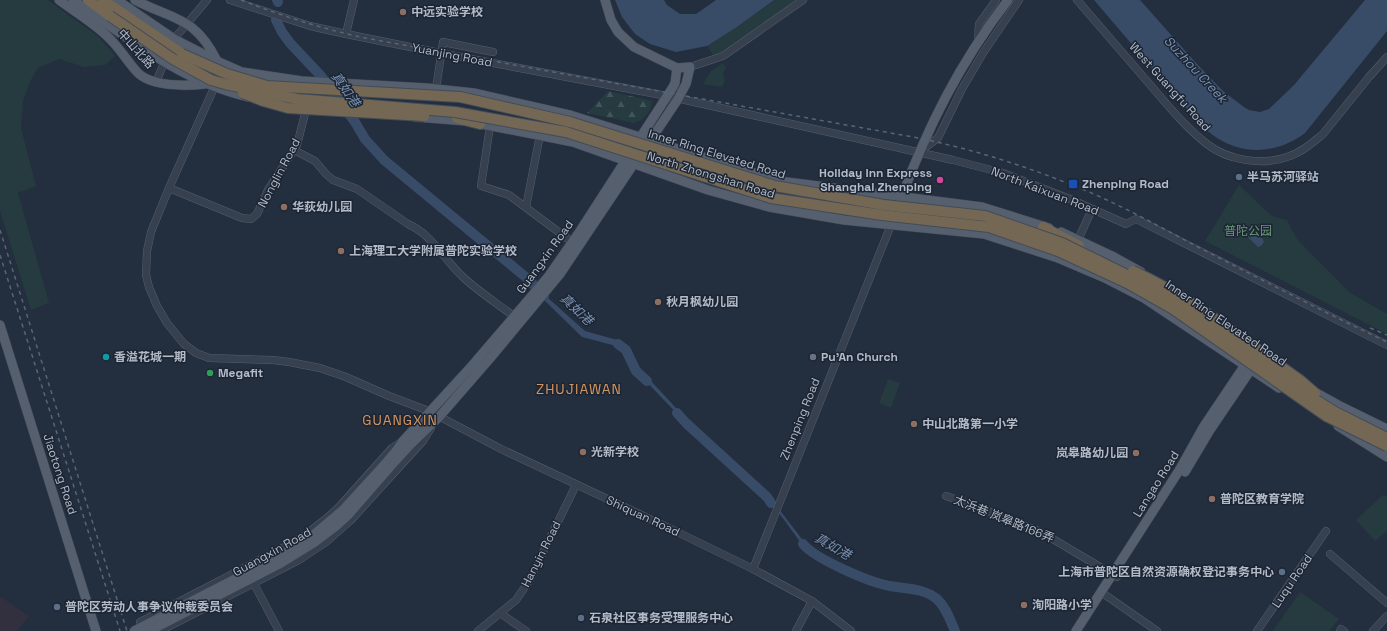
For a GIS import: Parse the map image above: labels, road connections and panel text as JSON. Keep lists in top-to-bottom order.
{
  "streets": {
    "highway": ["Inner Ring Elevated Road"],
    "main road": [
      "中山北路",
      "North Zhongshan Road",
      "Guangxin Road",
      "Zhenping Road",
      "Jiaotong Road",
      "Langao Road"
    ],
    "street": [
      "Yuanjing Road",
      "West Guangfu Road",
      "Nonglin Road",
      "North Kaixuan Road",
      "Shiquan Road",
      "太浜巷 岚皋路166弄",
      "Hanyin Road",
      "Luqu Road"
    ]
  },
  "crossings": [
    ["中山北路", "Inner Ring Elevated Road"],
    ["中山北路", "North Zhongshan Road"],
    ["Yuanjing Road", "North Kaixuan Road"],
    ["Yuanjing Road", "Guangxin Road"],
    ["Inner Ring Elevated Road", "North Zhongshan Road"],
    ["Nonglin Road", "North Zhongshan Road"],
    ["Nonglin Road", "Shiquan Road"],
    ["North Zhongshan Road", "Guangxin Road"],
    ["North Zhongshan Road", "Zhenping Road"],
    ["North Zhongshan Road", "Langao Road"],
    ["North Kaixuan Road", "Guangxin Road"],
    ["North Kaixuan Road", "Zhenping Road"],
    ["Guangxin Road", "Shiquan Road"],
    ["Zhenping Road", "Shiquan Road"],
    ["Langao Road", "太浜巷 岚皋路166弄"],
    ["Shiquan Road", "Hanyin Road"]
  ],
  "districts": ["ZHUJIAWAN", "GUANGXIN"],
  "water": ["Suzhou Creek", "真如港"],
  "parks": ["普陀公园"],
  "places": {
    "other": [
      "中远实验学校",
      "半马苏河驿站",
      "Holiday Inn Express Shanghai Zhenping",
      "华荻幼儿园",
      "上海理工大学附属普陀实验学校",
      "秋月枫幼儿园",
      "香溢花城一期",
      "Pu'An Church",
      "Megafit",
      "中山北路第一小学",
      "光新学校",
      "岚皋路幼儿园",
      "普陀区教育学院",
      "上海市普陀区自然资源确权登记事务中心",
      "洵阳路小学",
      "普陀区劳动人事争议仲裁委员会",
      "石泉社区事务受理服务中心"
    ],
    "transit": ["Zhenping Road"]
  }
}
